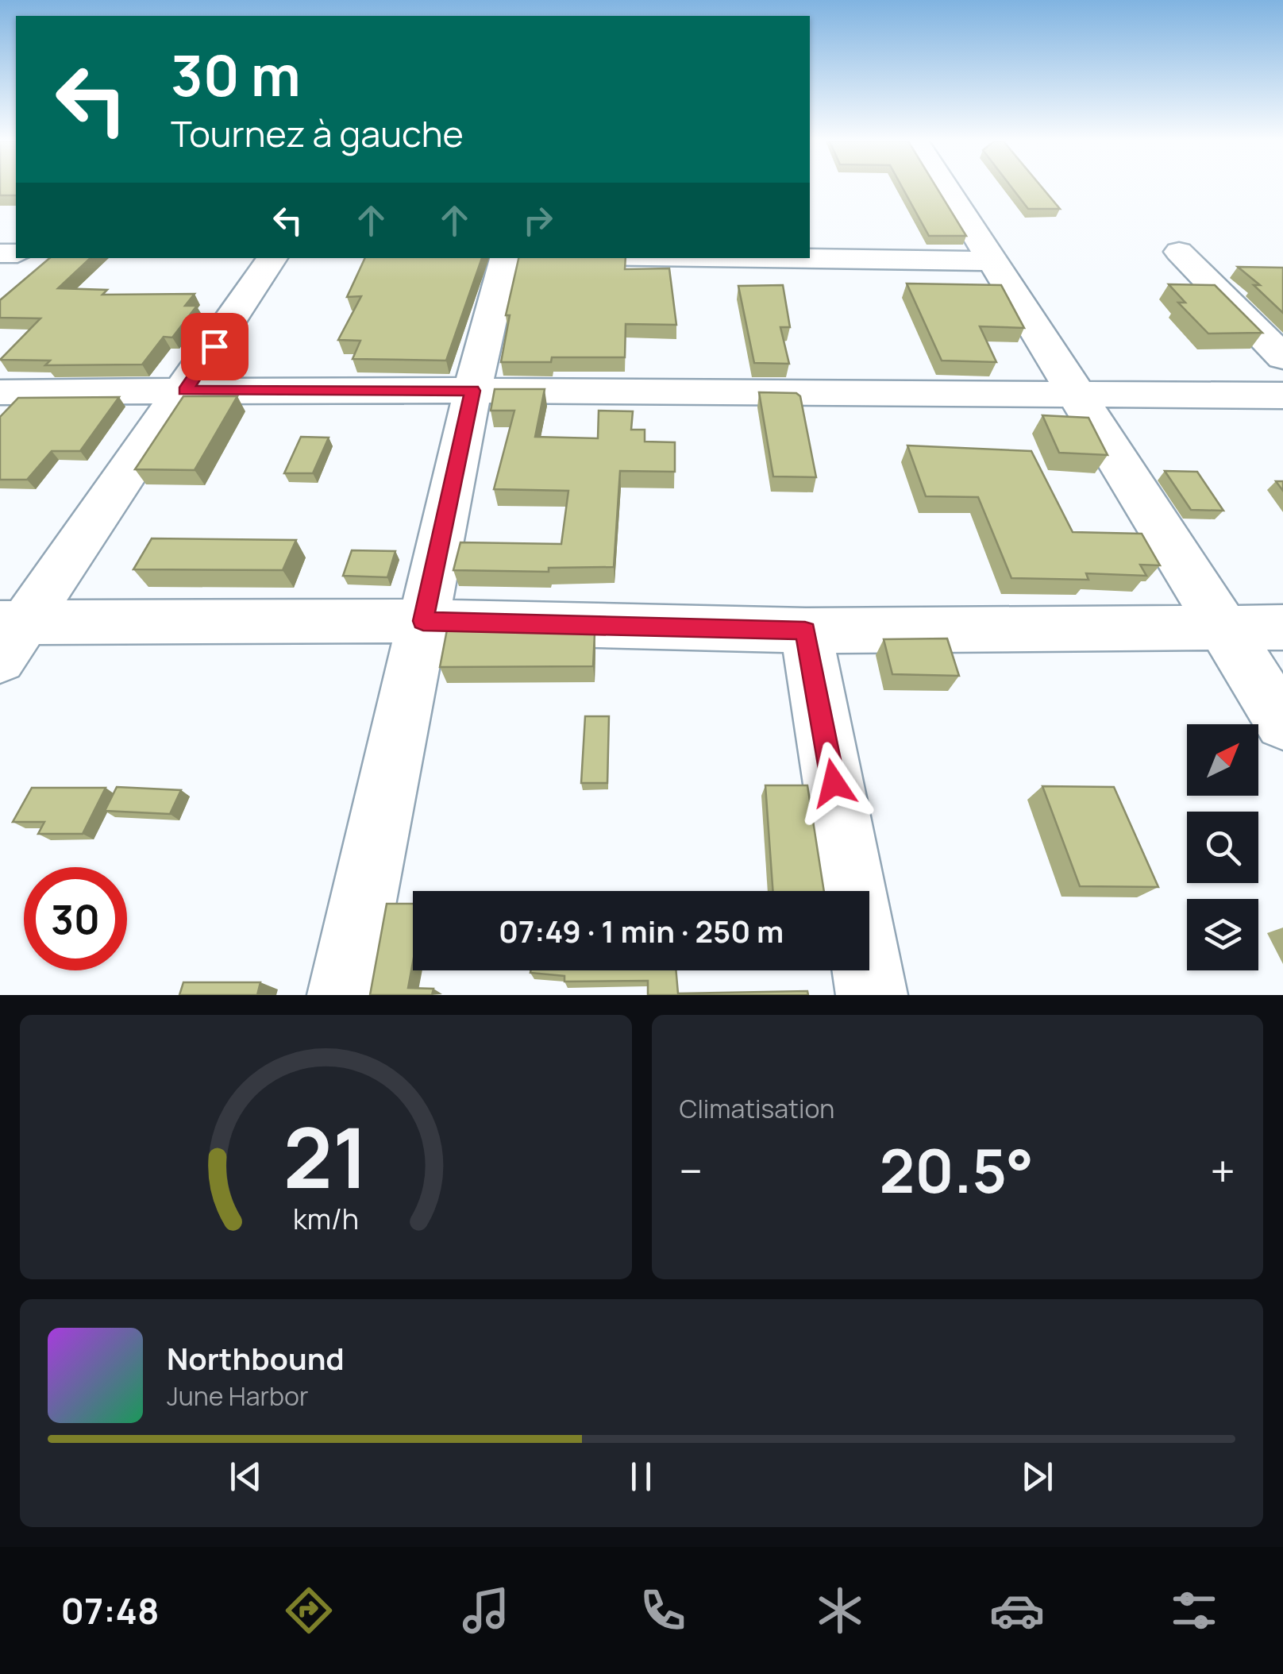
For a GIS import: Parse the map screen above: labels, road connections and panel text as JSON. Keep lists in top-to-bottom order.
{
  "north": "top right",
  "page": {
    "turn": ["30 m", "Tournez à gauche"],
    "limit": "30",
    "trip": "07:49 · 1 min · 250 m",
    "tile": "Climatisation",
    "heat": ["−", "20.5°", "+"],
    "song": ["Northbound", "June Harbor"],
    "tabs": "07:48",
    "gauge": ["21", "km/h"]
  }
}
